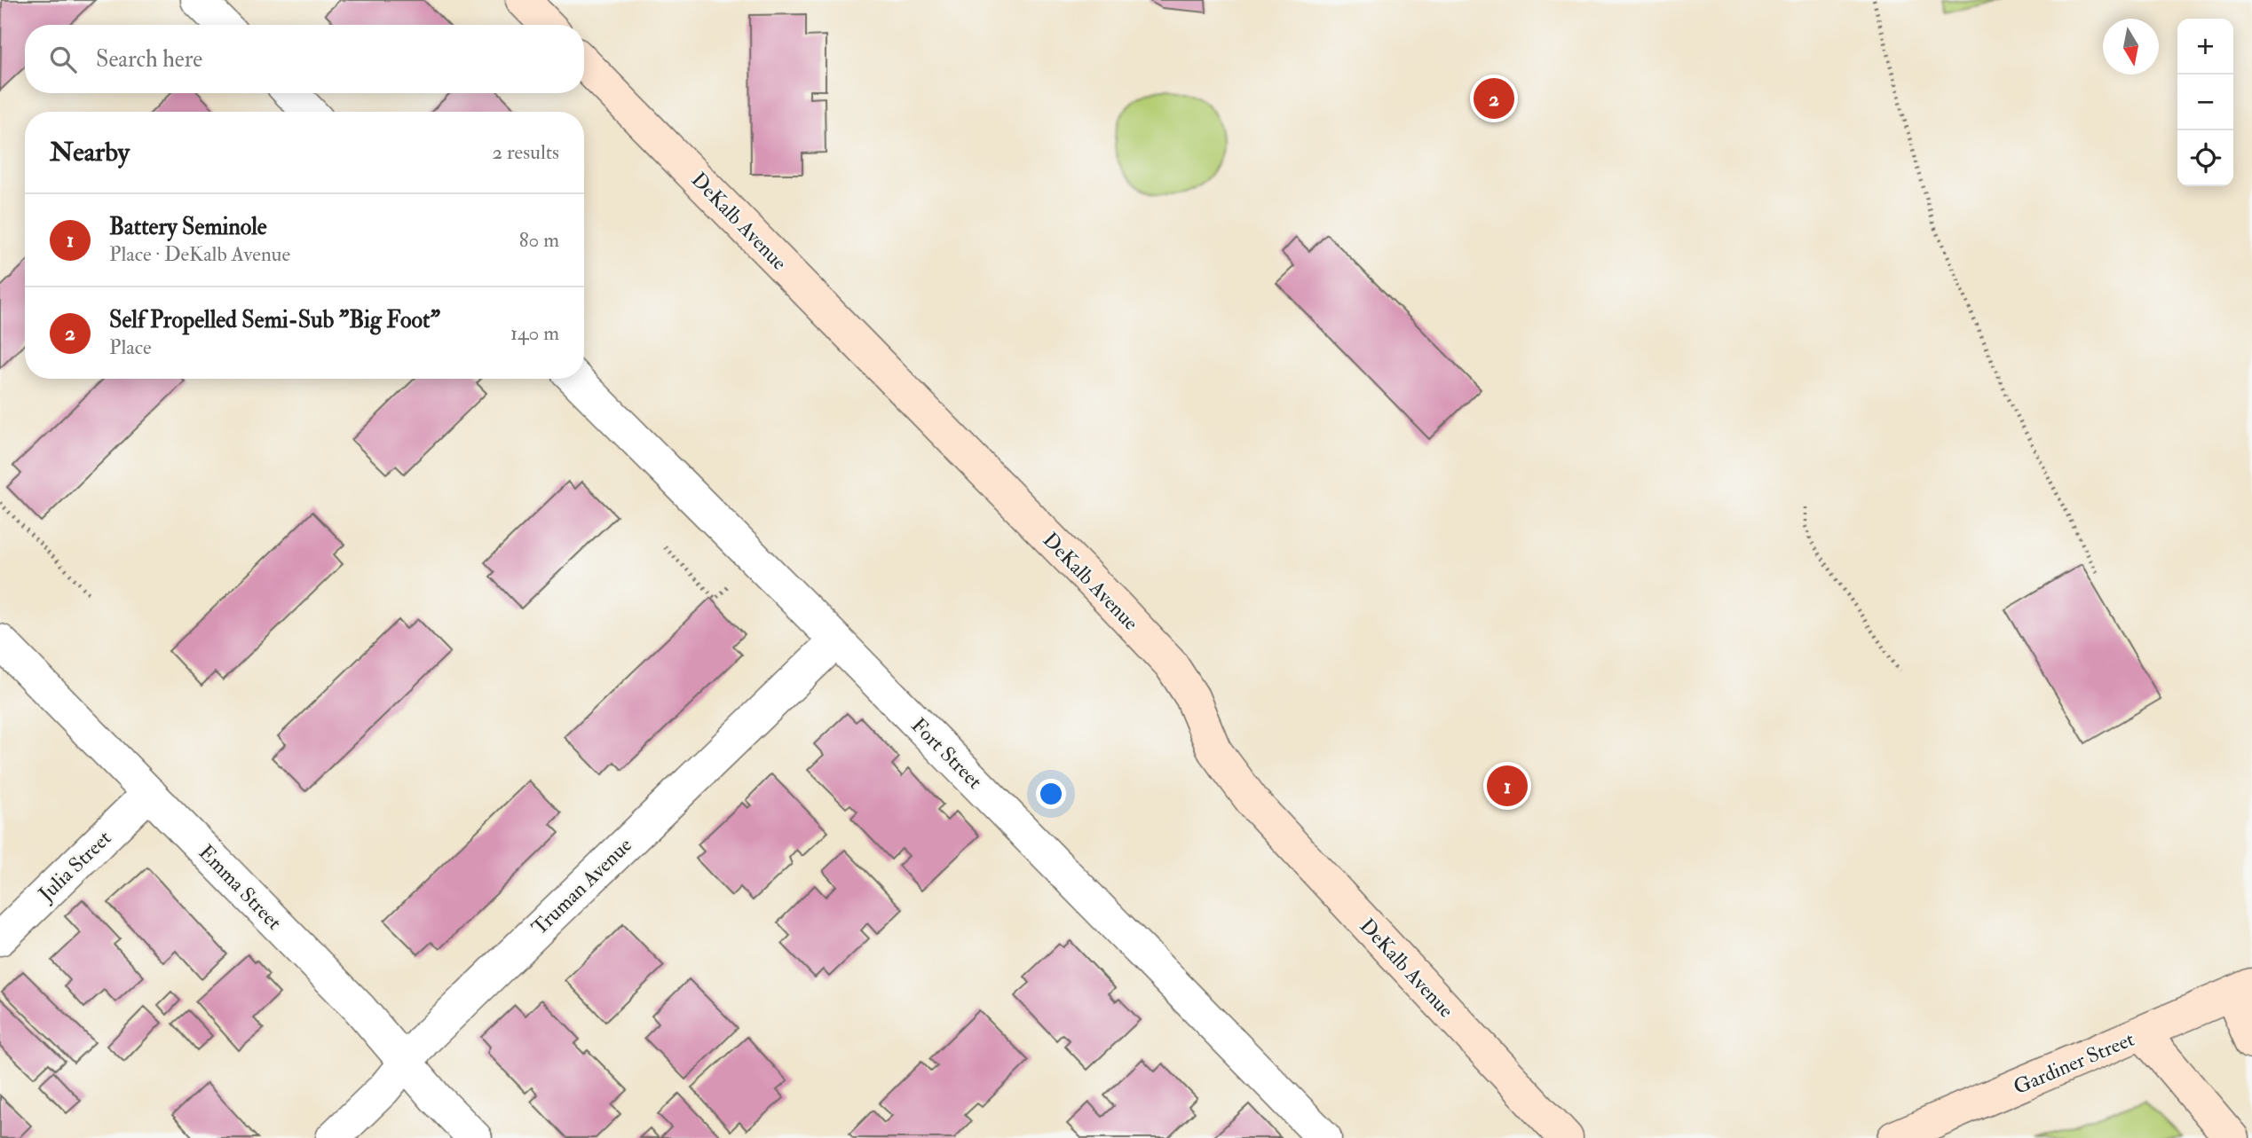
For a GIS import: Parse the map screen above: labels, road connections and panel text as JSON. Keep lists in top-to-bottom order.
{
  "streets": {
    "street": [
      "DeKalb Avenue",
      "Fort Street",
      "Julia Street",
      "Truman Avenue",
      "Emma Street",
      "Gardiner Street"
    ]
  },
  "crossings": [
    ["Fort Street", "Truman Avenue"],
    ["Julia Street", "Emma Street"],
    ["Truman Avenue", "Emma Street"]
  ],
  "north": "bottom",
  "page": {
    "map_buttons": ["+", "−"],
    "search": "Search here",
    "pins": ["2", "1"],
    "heading": ["Nearby", "2 results"],
    "list": [
      {
        "mark": "1",
        "name": "Battery Seminole",
        "note": "Place · DeKalb Avenue",
        "value": "80 m"
      },
      {
        "mark": "2",
        "name": "Self Propelled Semi-Sub \"Big Foot\"",
        "note": "Place",
        "value": "140 m"
      }
    ]
  }
}
